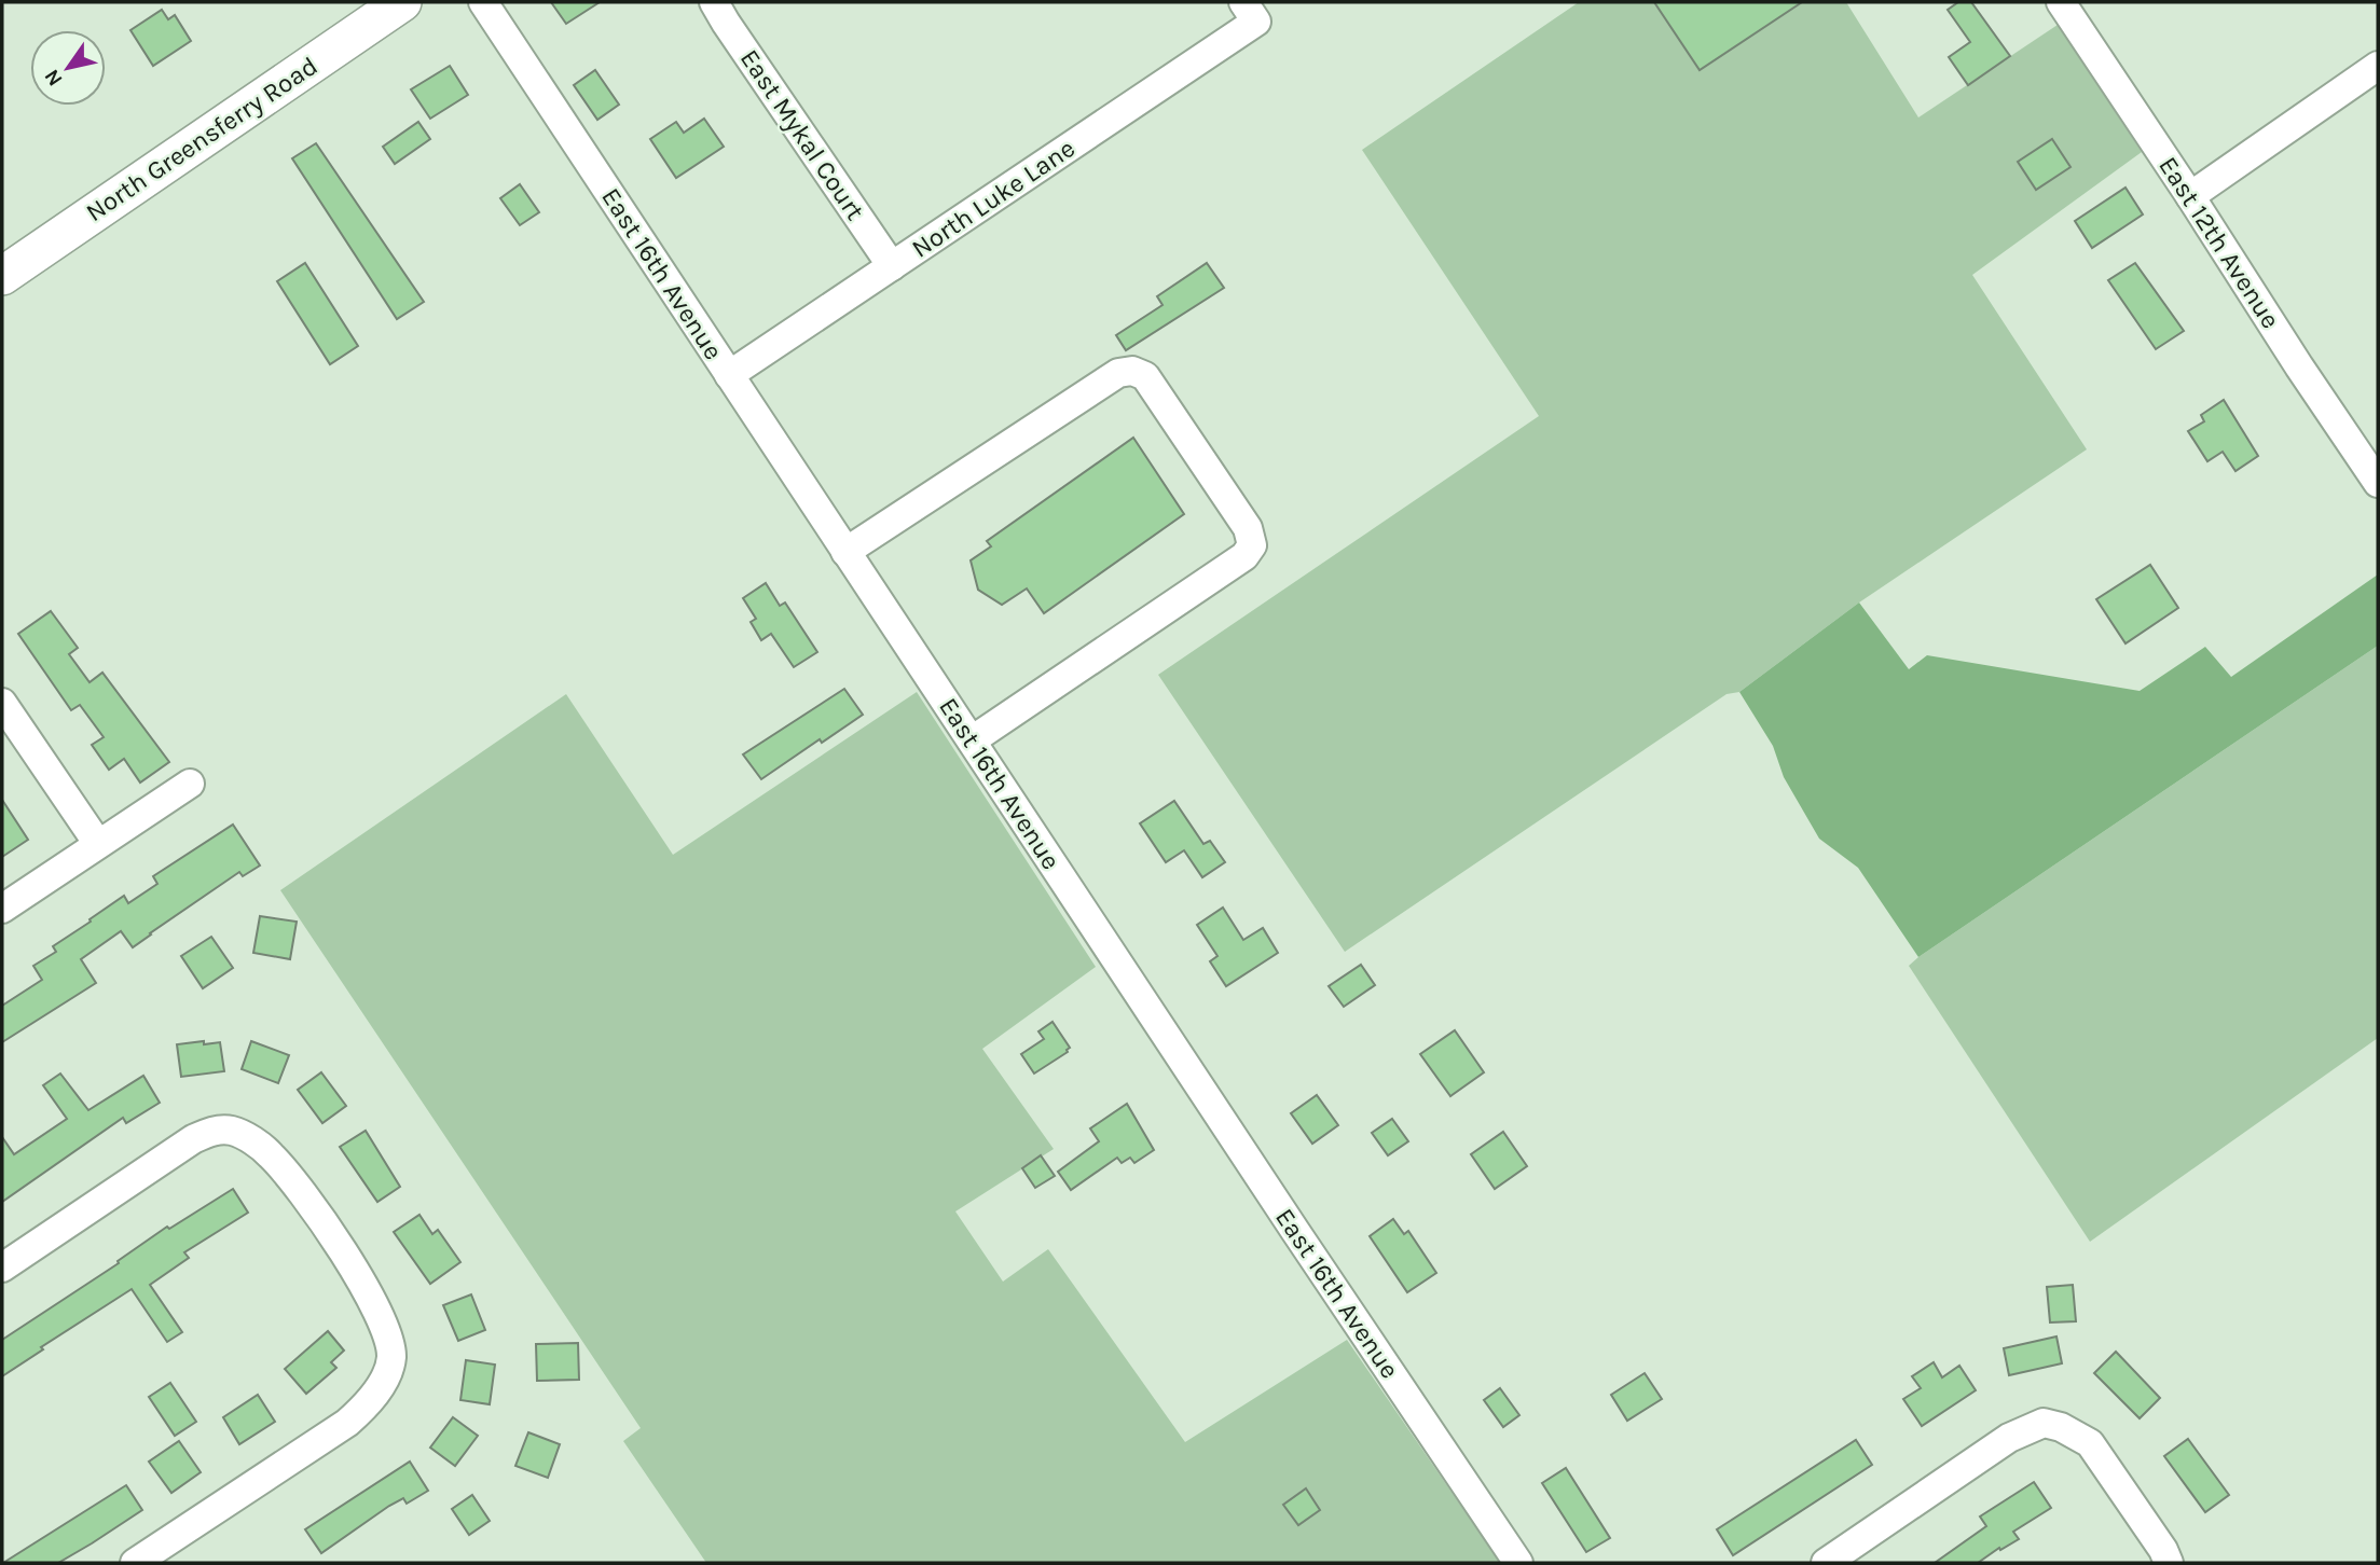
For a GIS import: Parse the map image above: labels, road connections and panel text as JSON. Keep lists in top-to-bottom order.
{
  "streets": {
    "main road": ["North Greensferry Road"],
    "street": [
      "East Mykal Court",
      "North Luke Lane",
      "East 12th Avenue",
      "East 16th Avenue"
    ]
  },
  "crossings": [
    ["East Mykal Court", "North Luke Lane"],
    ["North Luke Lane", "East 16th Avenue"]
  ],
  "north": "bottom left"
}
